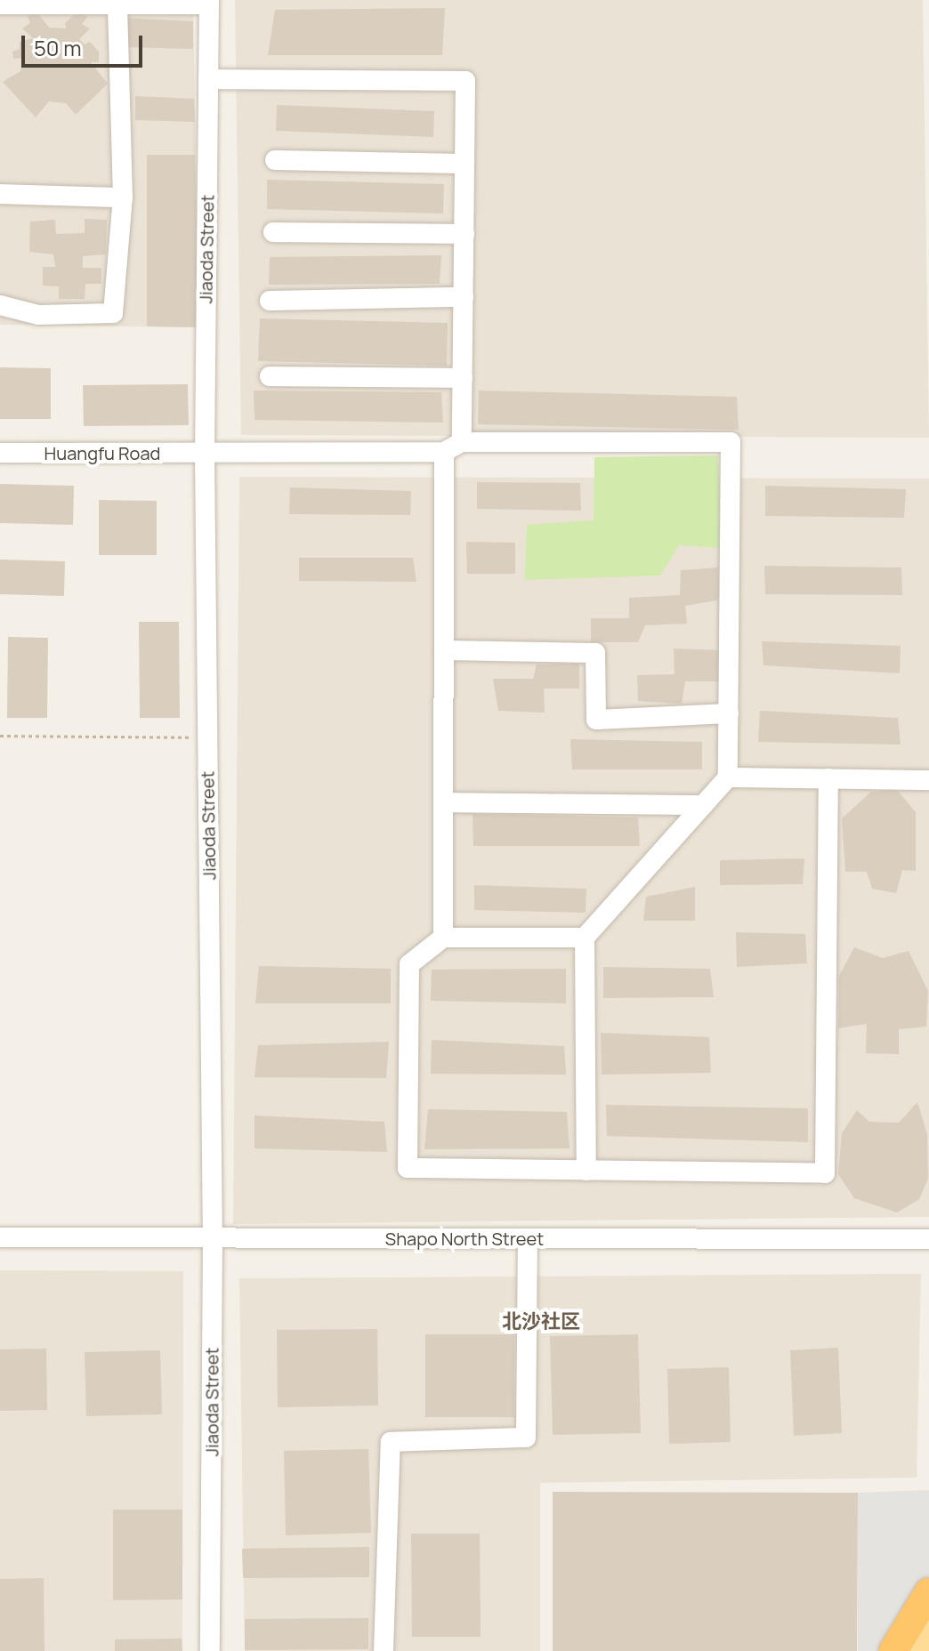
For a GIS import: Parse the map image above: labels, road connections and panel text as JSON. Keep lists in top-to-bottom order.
{
  "streets": {
    "street": ["Jiaoda Street", "Huangfu Road", "Shapo North Street"]
  },
  "crossings": [
    ["Jiaoda Street", "Huangfu Road"],
    ["Jiaoda Street", "Shapo North Street"]
  ],
  "districts": ["北沙社区"],
  "scale_bar": "50 m"
}
